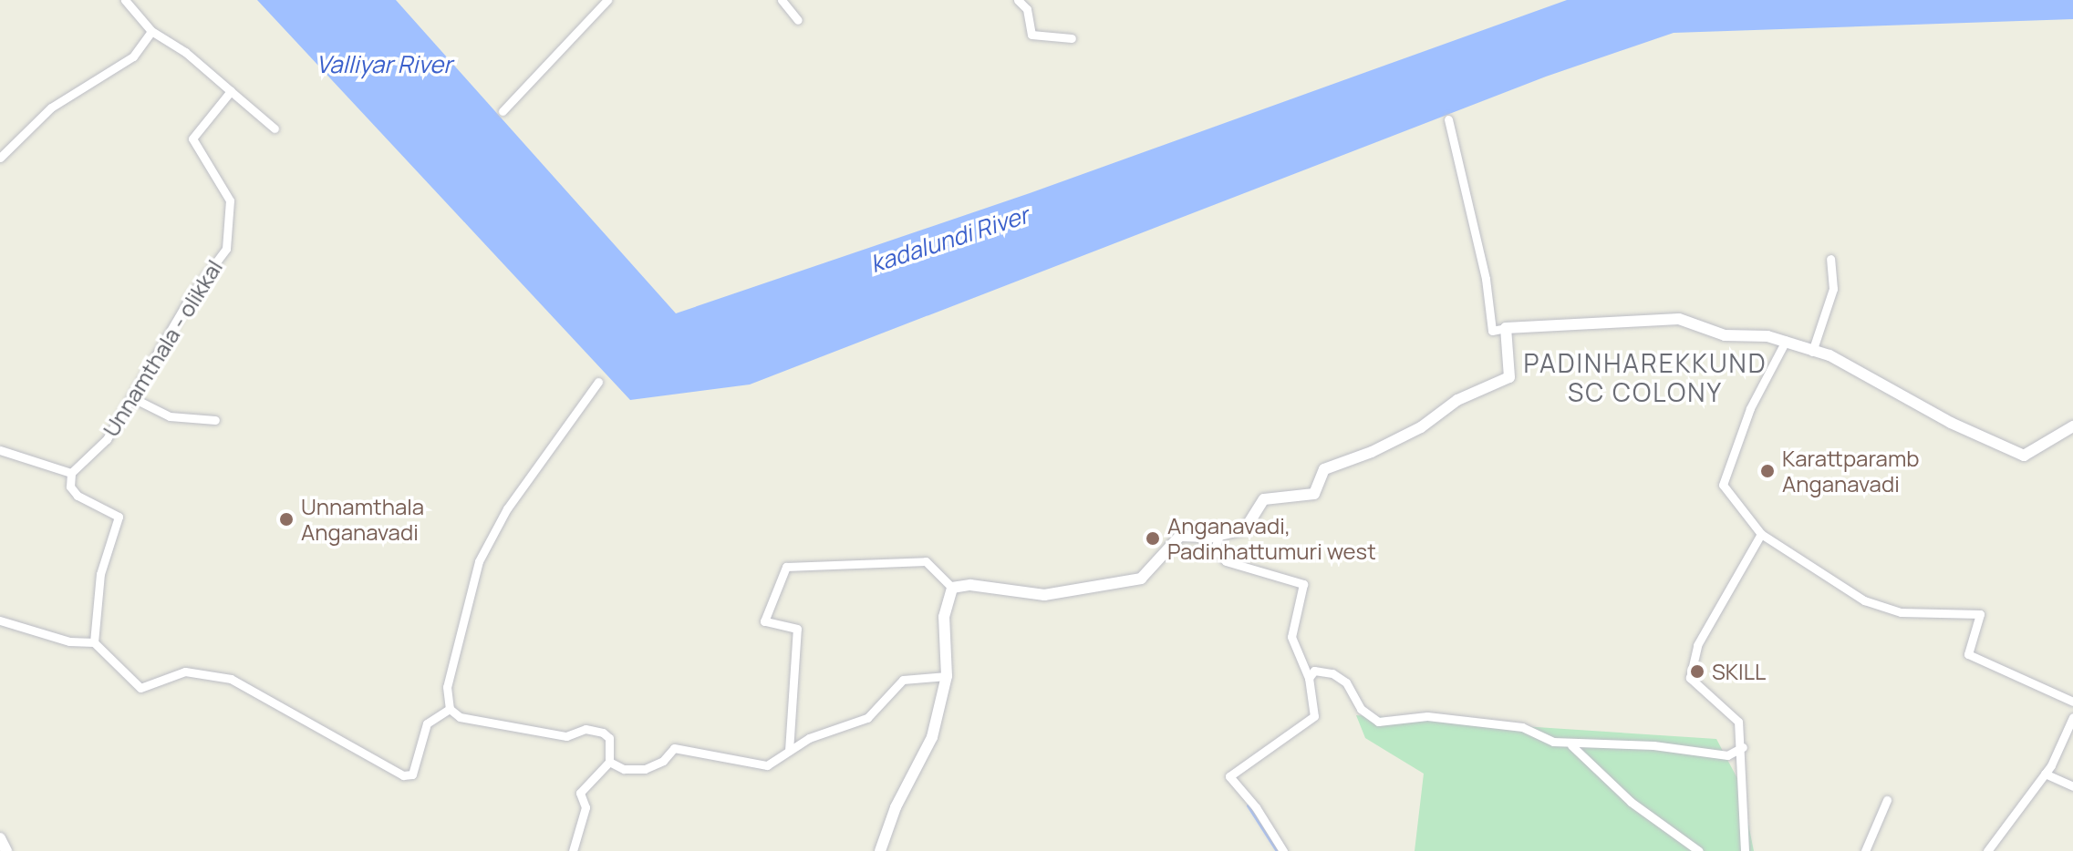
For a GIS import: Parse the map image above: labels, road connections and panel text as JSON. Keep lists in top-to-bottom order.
{
  "streets": {
    "street": ["Unnamthala - olikkal"]
  },
  "districts": ["PADINHAREKKUND SC COLONY"],
  "water": ["Valliyar River", "kadalundi River"],
  "places": [
    "Karattparamb Anganavadi",
    "Unnamthala Anganavadi",
    "Anganavadi, Padinhattumuri west",
    "SKILL"
  ]
}
